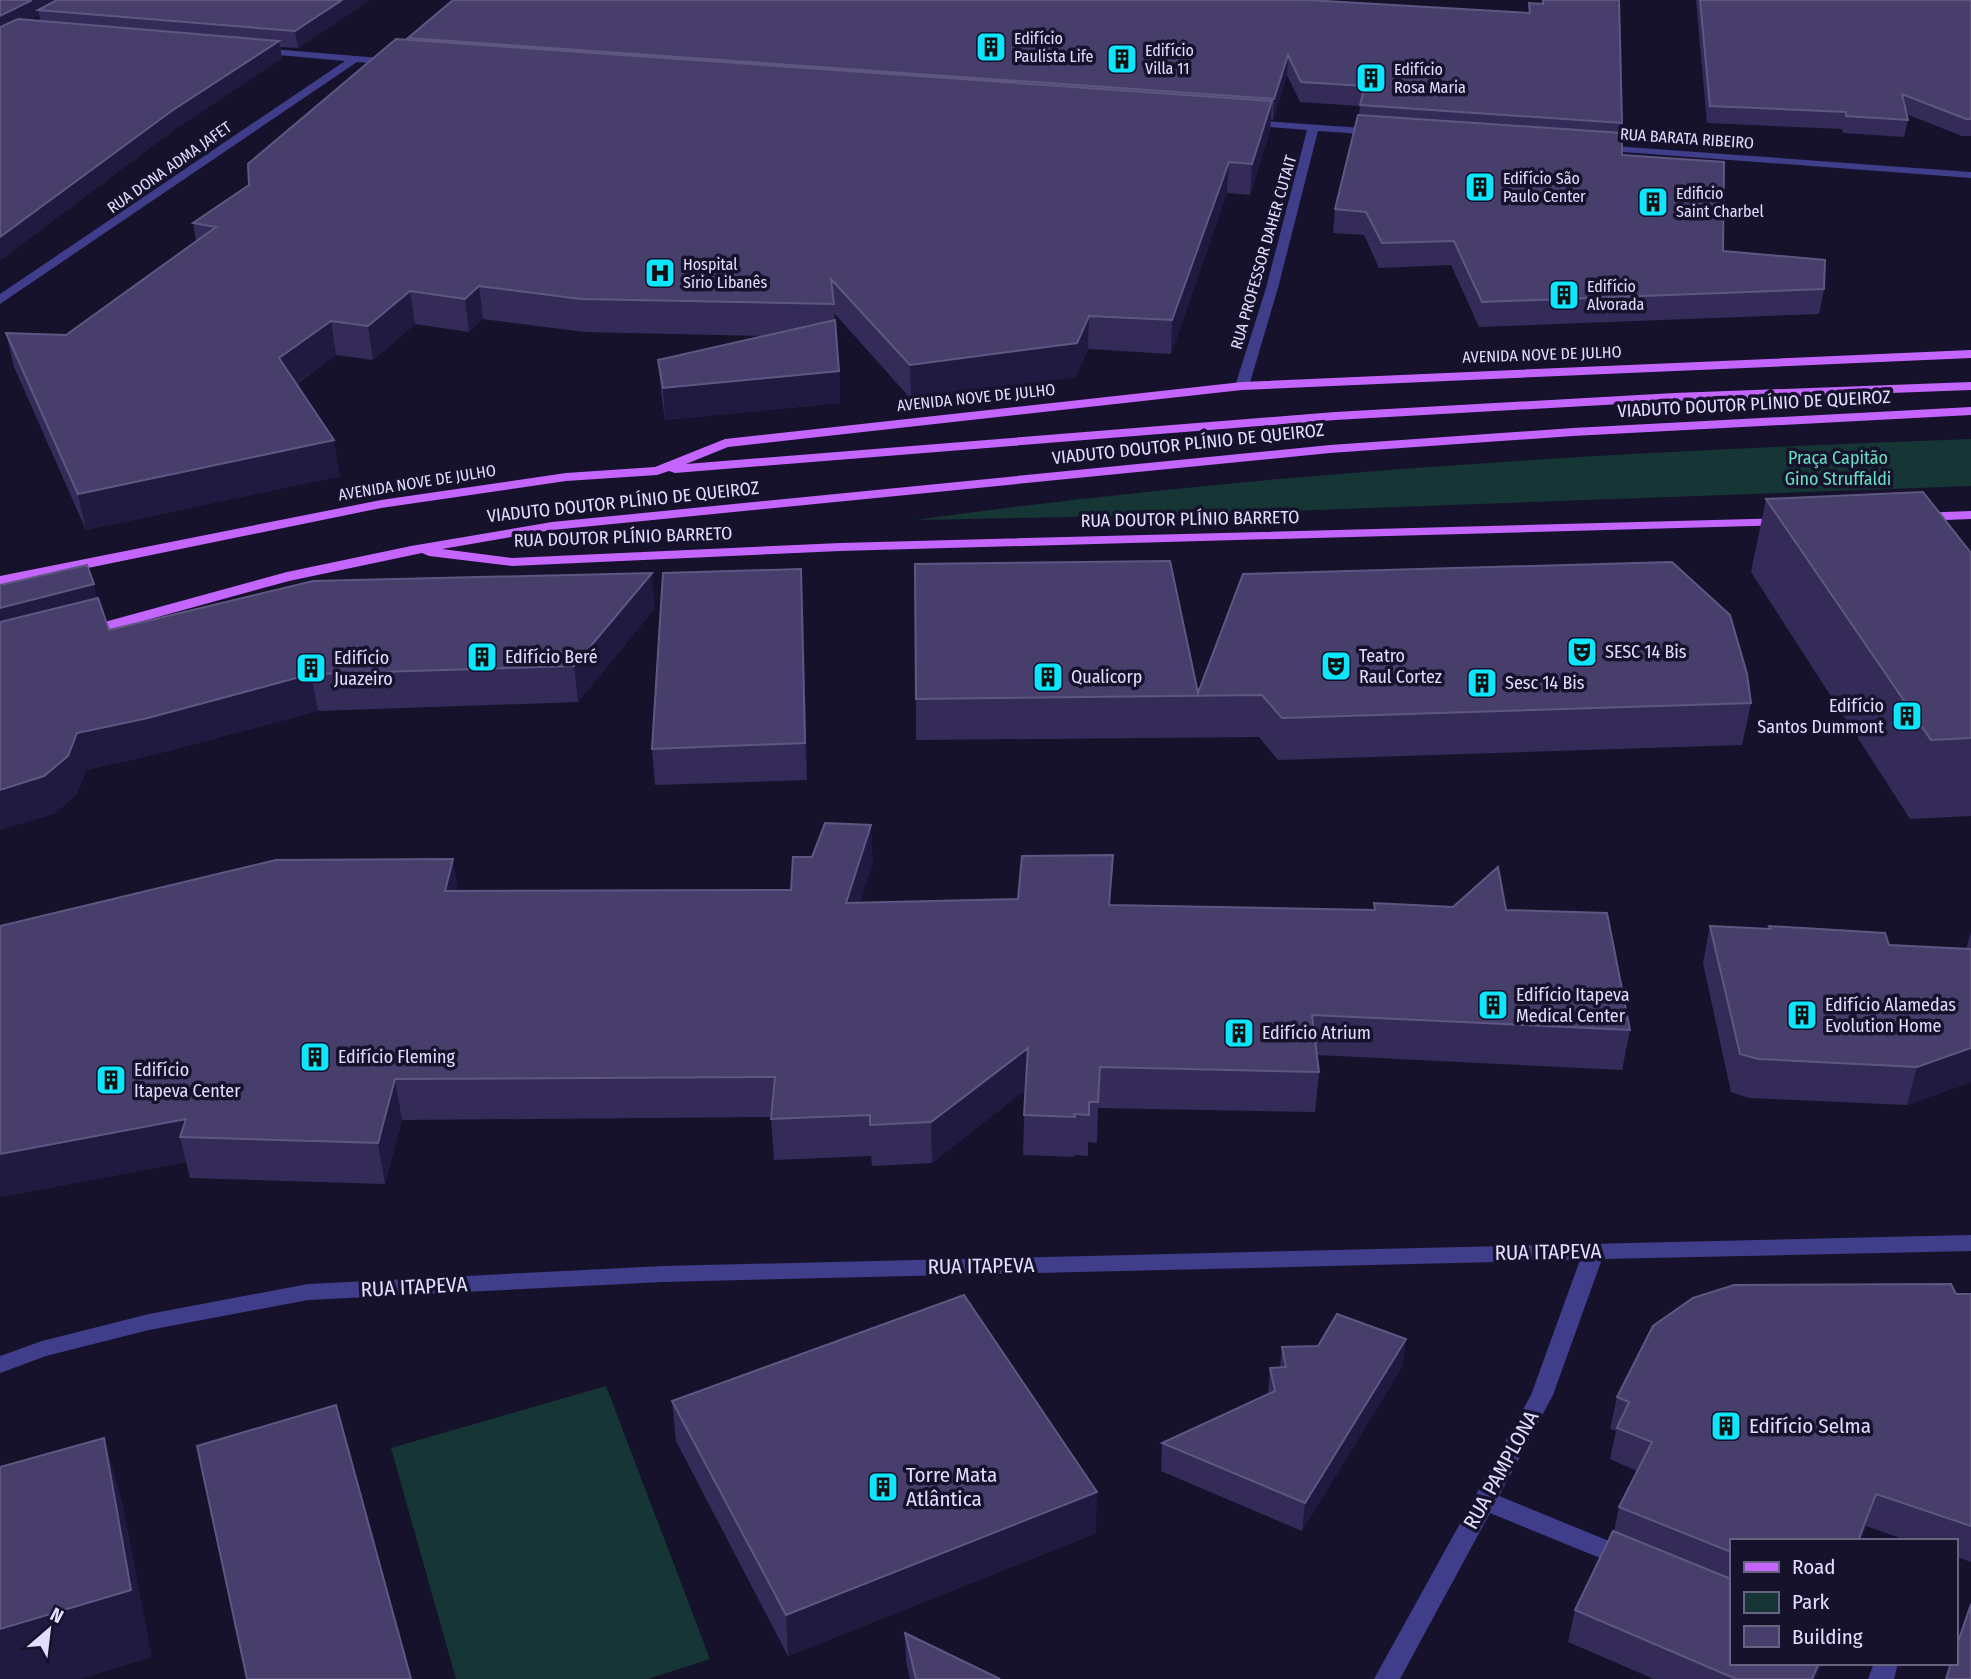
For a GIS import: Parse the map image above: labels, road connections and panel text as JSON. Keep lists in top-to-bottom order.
{
  "streets": {
    "main road": ["AVENIDA NOVE DE JULHO", "VIADUTO DOUTOR PLÍNIO DE QUEIROZ", "RUA DOUTOR PLÍNIO BARRETO"],
    "street": [
      "RUA BARATA RIBEIRO",
      "RUA DONA ADMA JAFET",
      "RUA PROFESSOR DAHER CUTAIT",
      "RUA ITAPEVA",
      "RUA PAMPLONA"
    ]
  },
  "crossings": [
    ["RUA PROFESSOR DAHER CUTAIT", "AVENIDA NOVE DE JULHO"],
    ["AVENIDA NOVE DE JULHO", "VIADUTO DOUTOR PLÍNIO DE QUEIROZ"],
    ["VIADUTO DOUTOR PLÍNIO DE QUEIROZ", "RUA DOUTOR PLÍNIO BARRETO"],
    ["RUA ITAPEVA", "RUA PAMPLONA"]
  ],
  "parks": ["Praça Capitão Gino Struffaldi"],
  "places": {
    "building": [
      "Edifício Paulista Life",
      "Edifício Villa 11",
      "Edifício Rosa Maria",
      "Edifício São Paulo Center",
      "Edificio Saint Charbel",
      "Edifício Alvorada",
      "Edifício Beré",
      "Edifício Juazeiro",
      "Qualicorp",
      "Sesc 14 Bis",
      "Edifício Santos Dummont",
      "Edifício Itapeva Medical Center",
      "Edifício Alamedas Evolution Home",
      "Edifício Atrium",
      "Edifício Fleming",
      "Edifício Itapeva Center",
      "Edifício Selma",
      "Torre Mata Atlântica"
    ],
    "hospital": ["Hospital Sírio Libanês"],
    "theatre": ["SESC 14 Bis", "Teatro Raul Cortez"]
  },
  "legend": ["Road", "Park", "Building"],
  "north": "top right"
}
